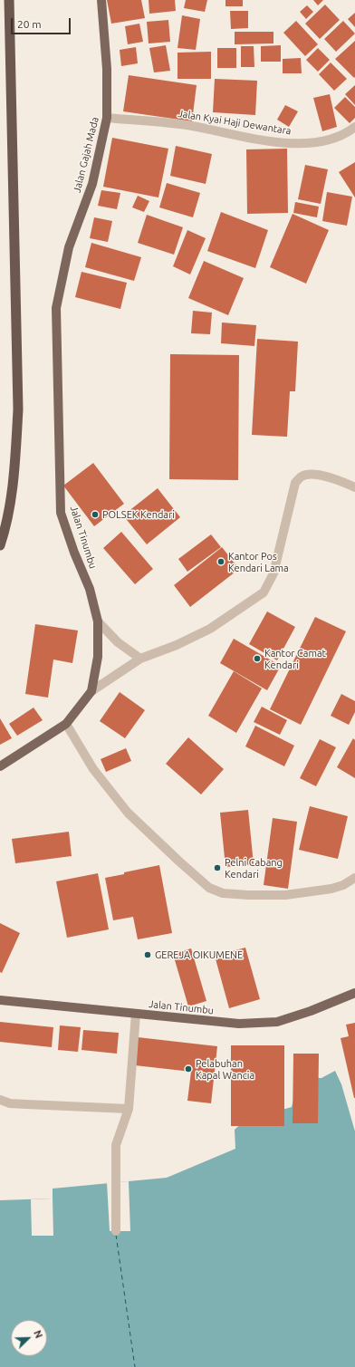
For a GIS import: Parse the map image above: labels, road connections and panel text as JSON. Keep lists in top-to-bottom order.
{
  "streets": {
    "main road": ["Jalan Gajah Mada", "Jalan Tinumbu"],
    "street": ["Jalan Kyai Haji Dewantara"]
  },
  "crossings": [
    ["Jalan Kyai Haji Dewantara", "Jalan Gajah Mada"],
    ["Jalan Gajah Mada", "Jalan Tinumbu"]
  ],
  "places": [
    "POLSEK Kendari",
    "Kantor Pos Kendari Lama",
    "Kantor Camat Kendari",
    "Pelni Cabang Kendari",
    "GEREJA OIKUMENE",
    "Pelabuhan Kapal Wancia"
  ],
  "scale_bar": "20 m",
  "north": "top right"
}
